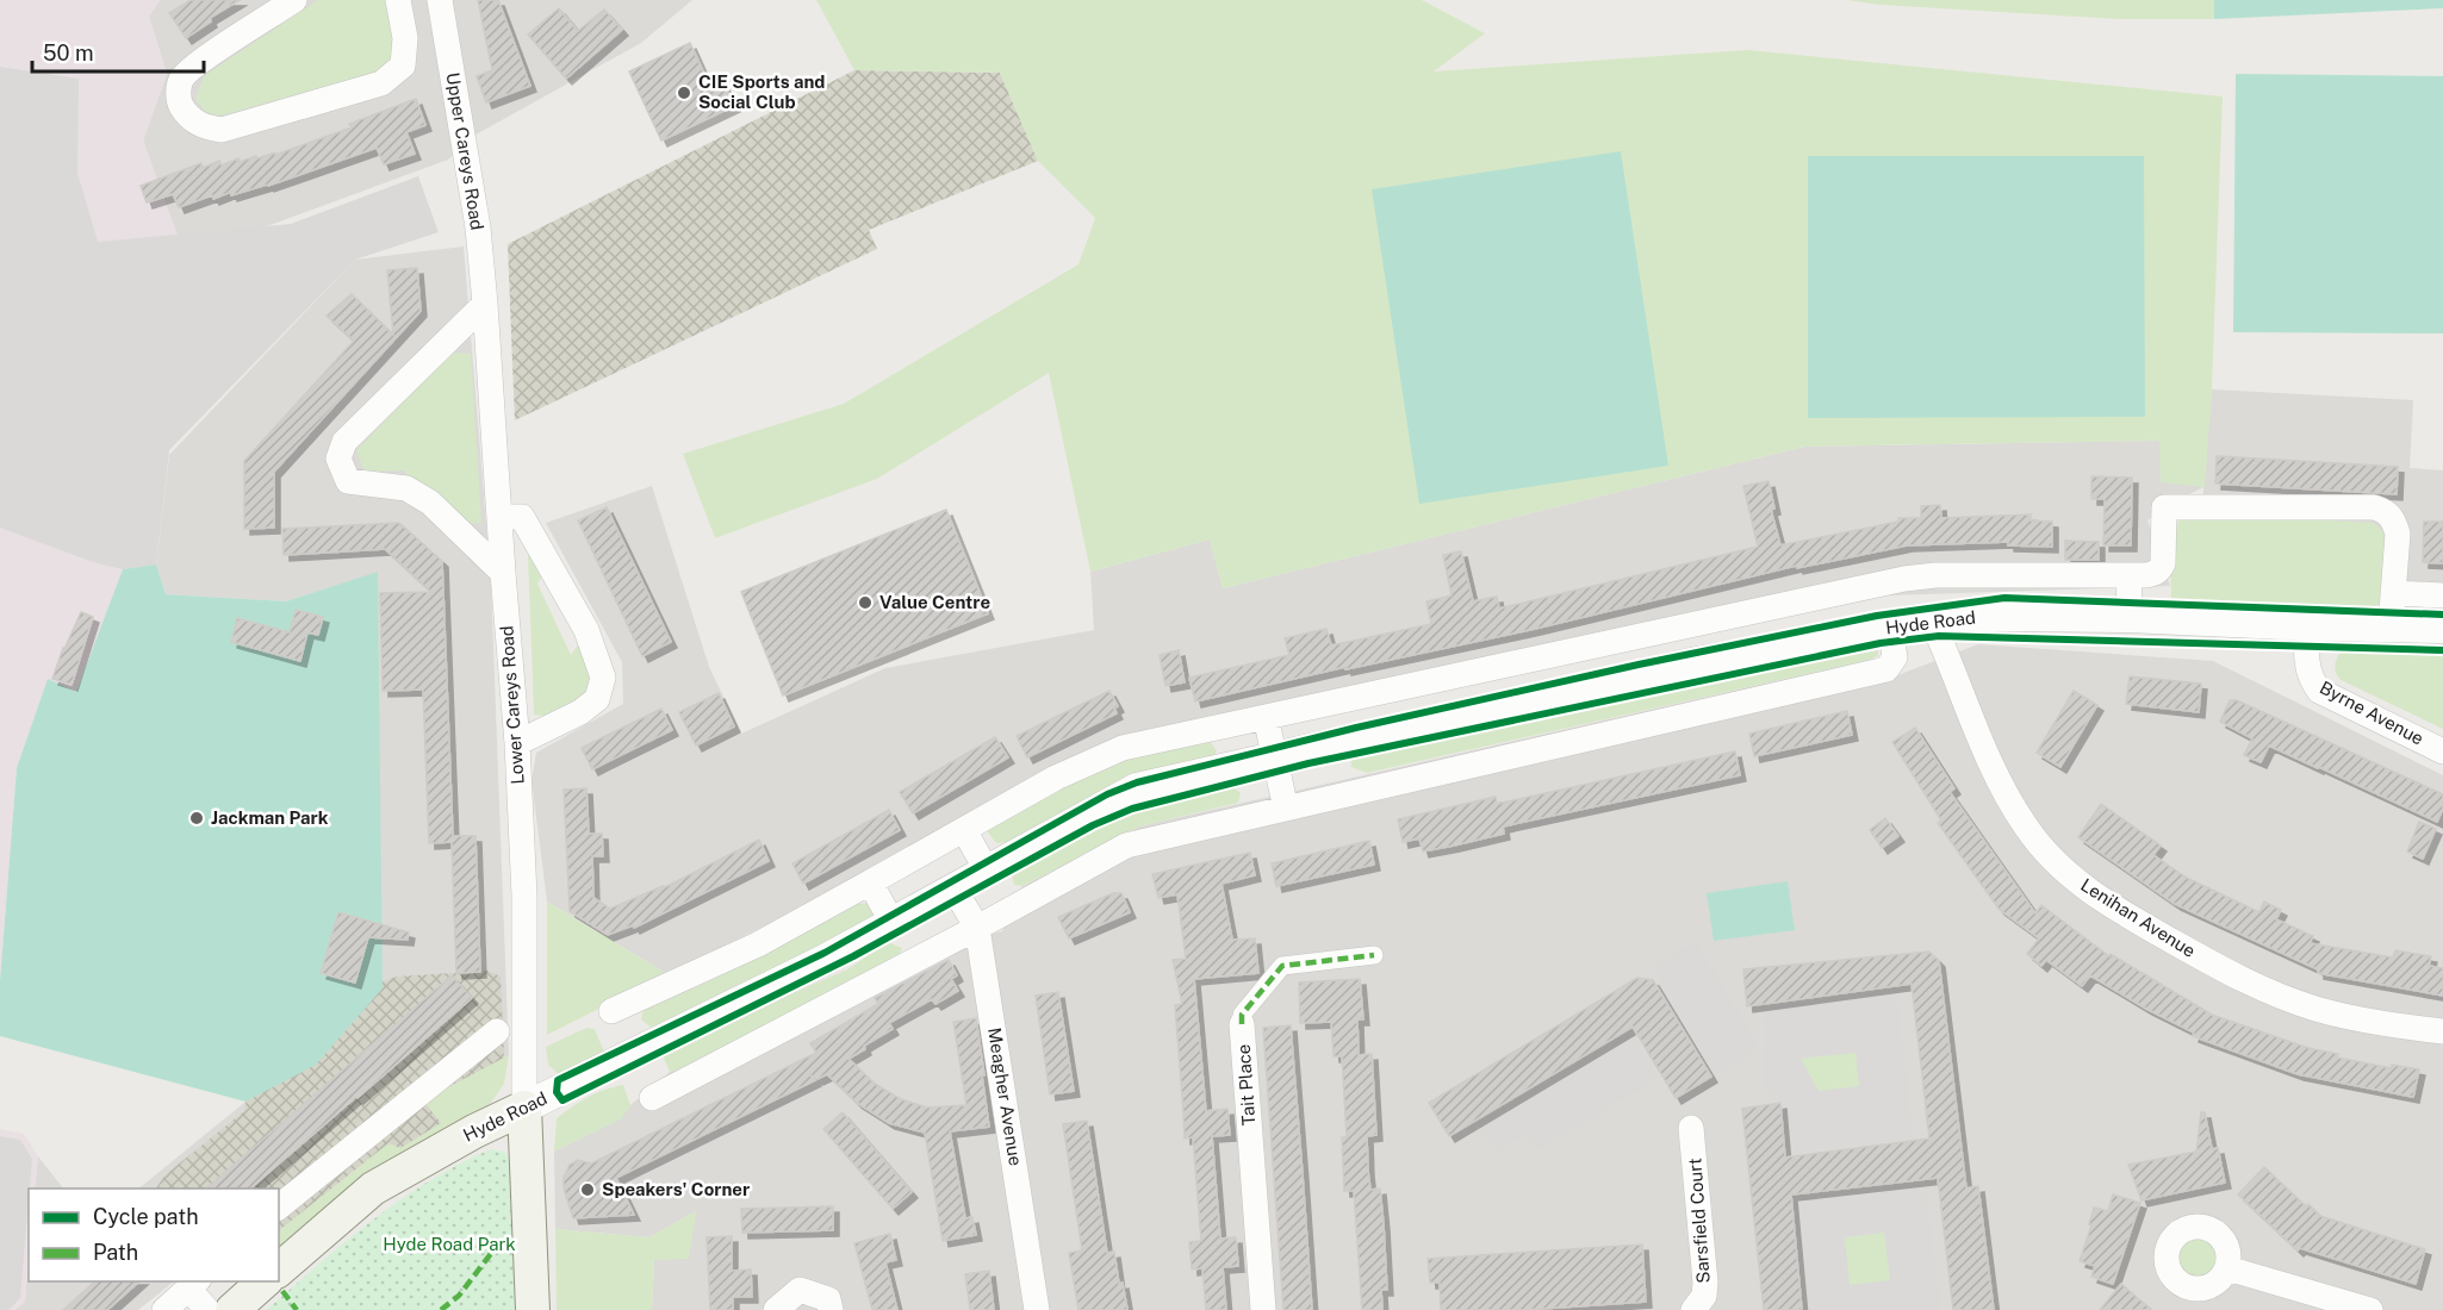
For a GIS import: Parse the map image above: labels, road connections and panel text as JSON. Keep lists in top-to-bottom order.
{
  "streets": {
    "main road": ["Hyde Road"],
    "street": [
      "Upper Careys Road",
      "Lower Careys Road",
      "Byrne Avenue",
      "Lenihan Avenue",
      "Tait Place",
      "Meagher Avenue",
      "Sarsfield Court"
    ]
  },
  "crossings": [
    ["Upper Careys Road", "Lower Careys Road"],
    ["Hyde Road", "Lower Careys Road"],
    ["Hyde Road", "Byrne Avenue"],
    ["Hyde Road", "Lenihan Avenue"],
    ["Hyde Road", "Meagher Avenue"]
  ],
  "parks": ["Hyde Road Park"],
  "places": [
    "CIE Sports and Social Club",
    "Value Centre",
    "Jackman Park",
    "Speakers' Corner"
  ],
  "legend": ["Cycle path", "Path"],
  "scale_bar": "50 m"
}
